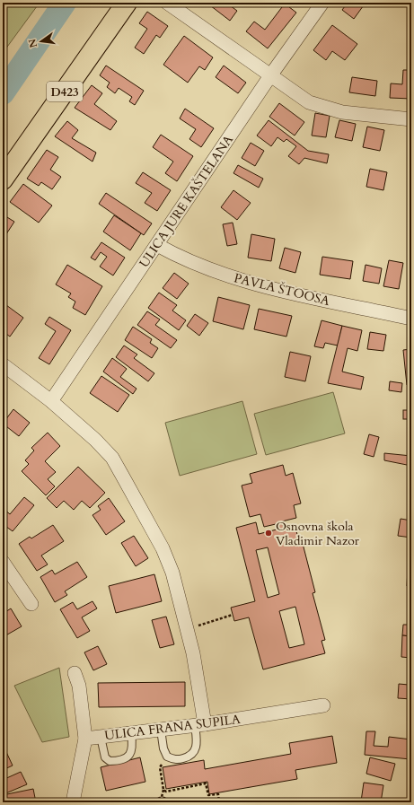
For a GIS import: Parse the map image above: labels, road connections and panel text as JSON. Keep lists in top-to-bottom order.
{
  "streets": {
    "main road": ["D423"],
    "street": ["ULICA JURE KAŠTELANA", "PAVLA ŠTOOSA", "ULICA FRANA SUPILA"]
  },
  "crossings": [
    ["ULICA JURE KAŠTELANA", "PAVLA ŠTOOSA"]
  ],
  "places": ["Osnovna škola Vladimir Nazor"],
  "north": "left"
}
